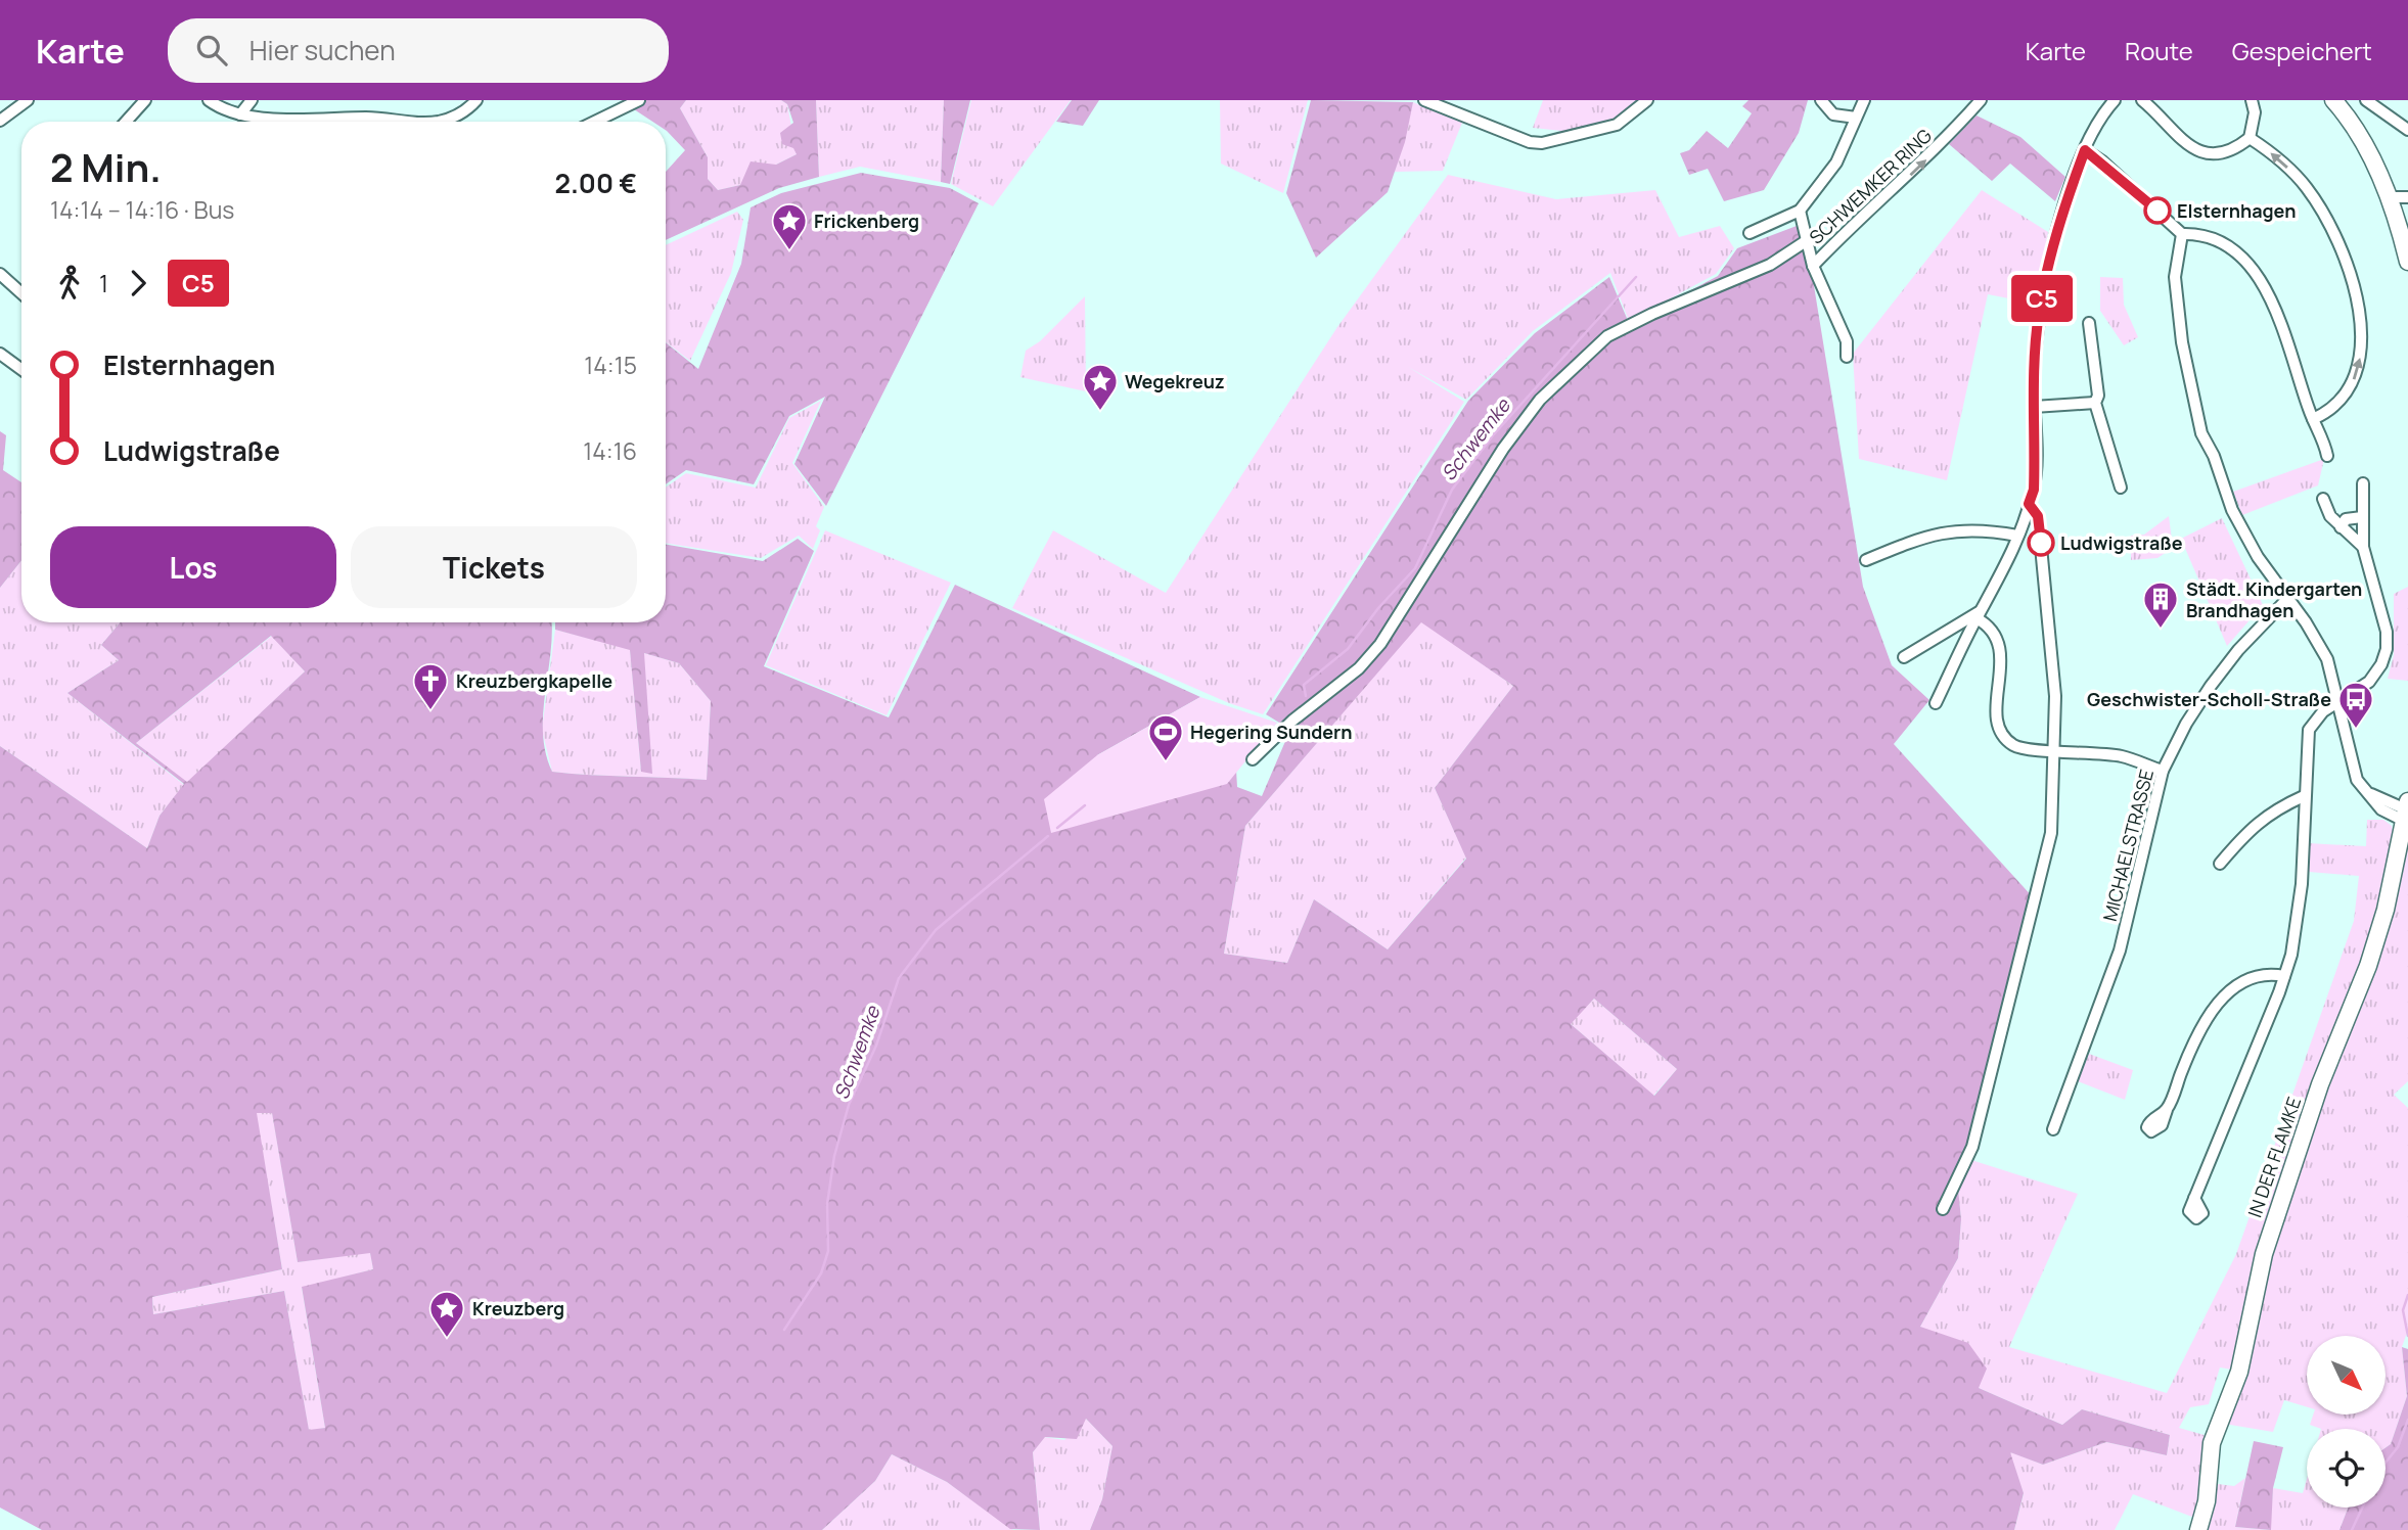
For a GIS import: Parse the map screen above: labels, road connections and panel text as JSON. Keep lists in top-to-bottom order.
{
  "streets": {
    "main road": ["IN DER FLAMKE"],
    "street": ["SCHWEMKER RING", "MICHAELSTRASSE"]
  },
  "water": ["Schwemke"],
  "places": {
    "other": ["Elsternhagen", "Ludwigstraße"],
    "place": ["Frickenberg", "Wegekreuz", "Kreuzberg"],
    "building": ["Städt. Kindergarten Brandhagen"],
    "church": ["Kreuzbergkapelle"],
    "bus stop": ["Geschwister-Scholl-Straße"],
    "sports": ["Hegering Sundern"]
  },
  "lines": ["bus line C5"],
  "north": "bottom right",
  "page": {
    "header": "Karte",
    "search": "Hier suchen",
    "nav": ["Karte", "Route", "Gespeichert"],
    "on_map": "C5",
    "heading": ["2 Min.", "14:14 – 14:16 · Bus", "2.00 €"],
    "legs": ["1", "C5"],
    "list": [
      {
        "name": "Elsternhagen",
        "value": "14:15"
      },
      {
        "name": "Ludwigstraße",
        "value": "14:16"
      }
    ],
    "buttons": ["Los", "Tickets"]
  }
}
